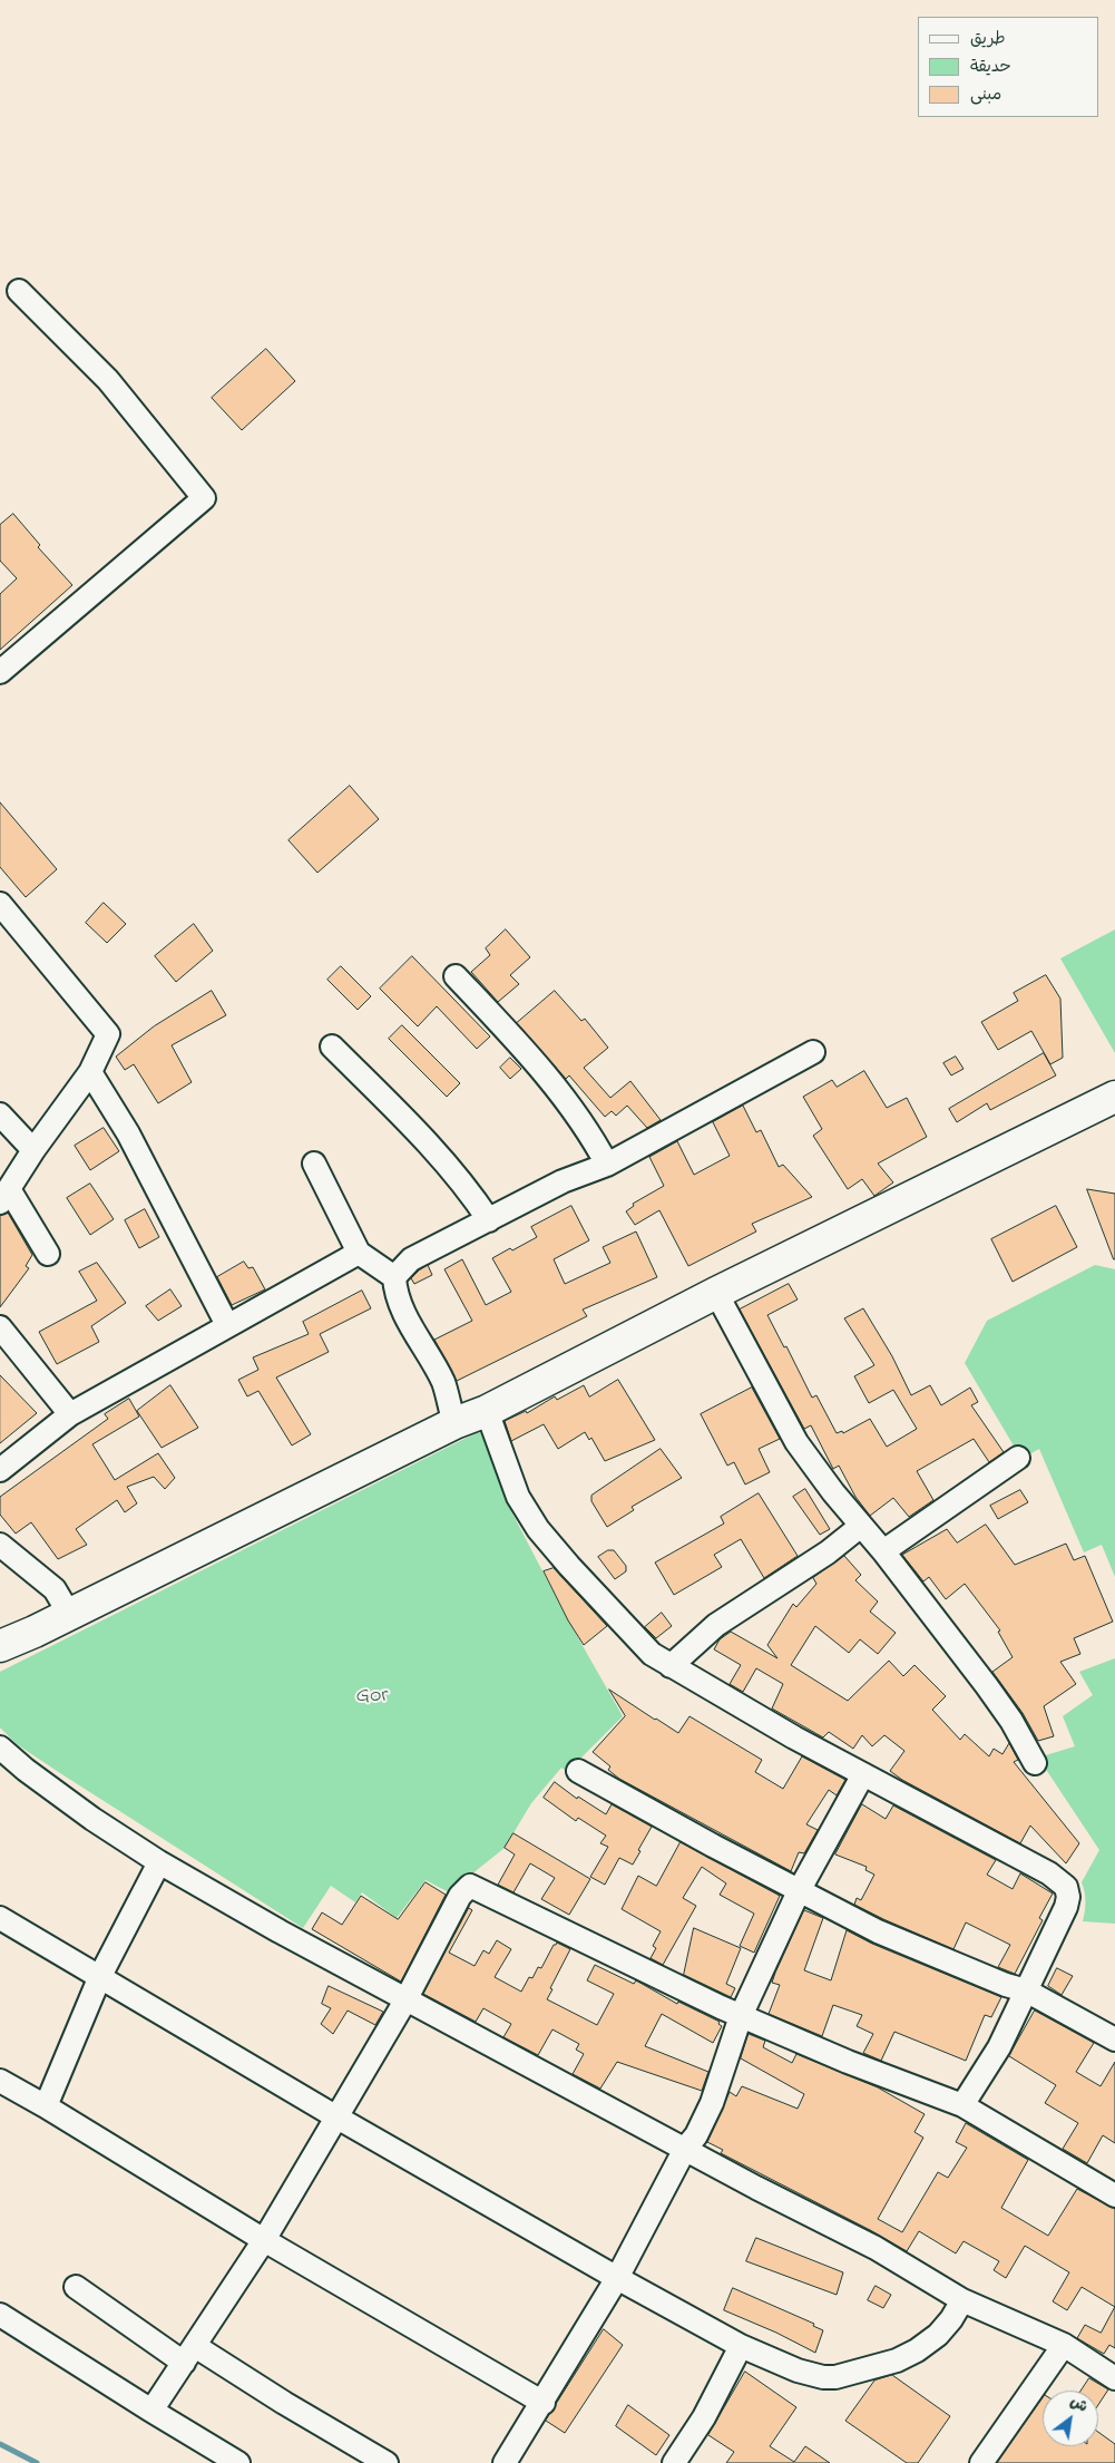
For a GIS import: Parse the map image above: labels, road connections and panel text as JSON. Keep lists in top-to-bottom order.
{
  "parks": ["Gor"],
  "legend": ["طريق", "حديقة", "مبنى"],
  "north": "top right"
}
